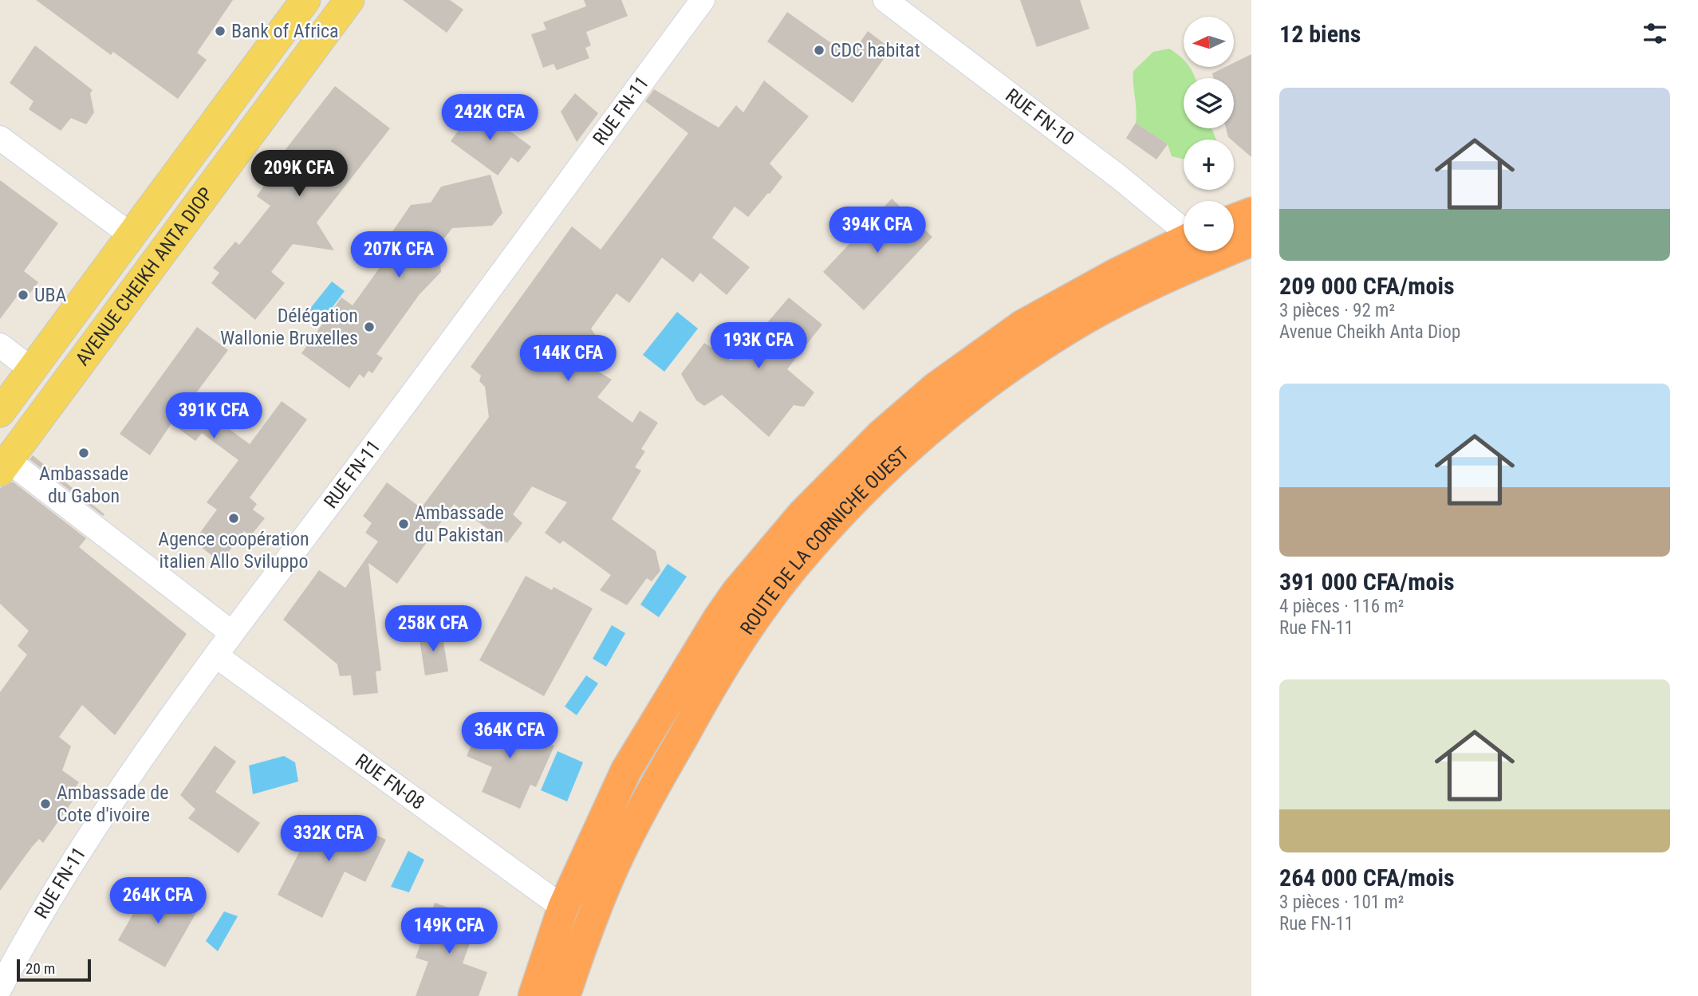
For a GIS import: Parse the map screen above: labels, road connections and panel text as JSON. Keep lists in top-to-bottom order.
{
  "streets": {
    "highway": ["ROUTE DE LA CORNICHE OUEST"],
    "main road": ["AVENUE CHEIKH ANTA DIOP"],
    "street": ["RUE FN-11", "RUE FN-10", "RUE FN-08"]
  },
  "crossings": [
    ["RUE FN-11", "RUE FN-08"],
    ["ROUTE DE LA CORNICHE OUEST", "RUE FN-08"]
  ],
  "places": [
    "Bank of Africa",
    "CDC habitat",
    "UBA",
    "Délégation Wallonie Bruxelles",
    "Ambassade du Gabon",
    "Agence coopération italien Allo Sviluppo",
    "Ambassade du Pakistan",
    "Ambassade de Cote d'ivoire"
  ],
  "scale_bar": "20 m",
  "north": "left",
  "page": {
    "heading": "12 biens",
    "map_buttons": ["+", "−"],
    "list": [
      {
        "name": "209 000 CFA/mois",
        "note": "3 pièces · 92 m² · Avenue Cheikh Anta Diop"
      },
      {
        "name": "391 000 CFA/mois",
        "note": "4 pièces · 116 m² · Rue FN-11"
      },
      {
        "name": "264 000 CFA/mois",
        "note": "3 pièces · 101 m² · Rue FN-11"
      }
    ],
    "price": [
      "242K CFA",
      "209K CFA",
      "394K CFA",
      "207K CFA",
      "193K CFA",
      "144K CFA",
      "391K CFA",
      "258K CFA",
      "364K CFA",
      "332K CFA",
      "264K CFA",
      "149K CFA"
    ],
    "scale": "20 m"
  }
}
